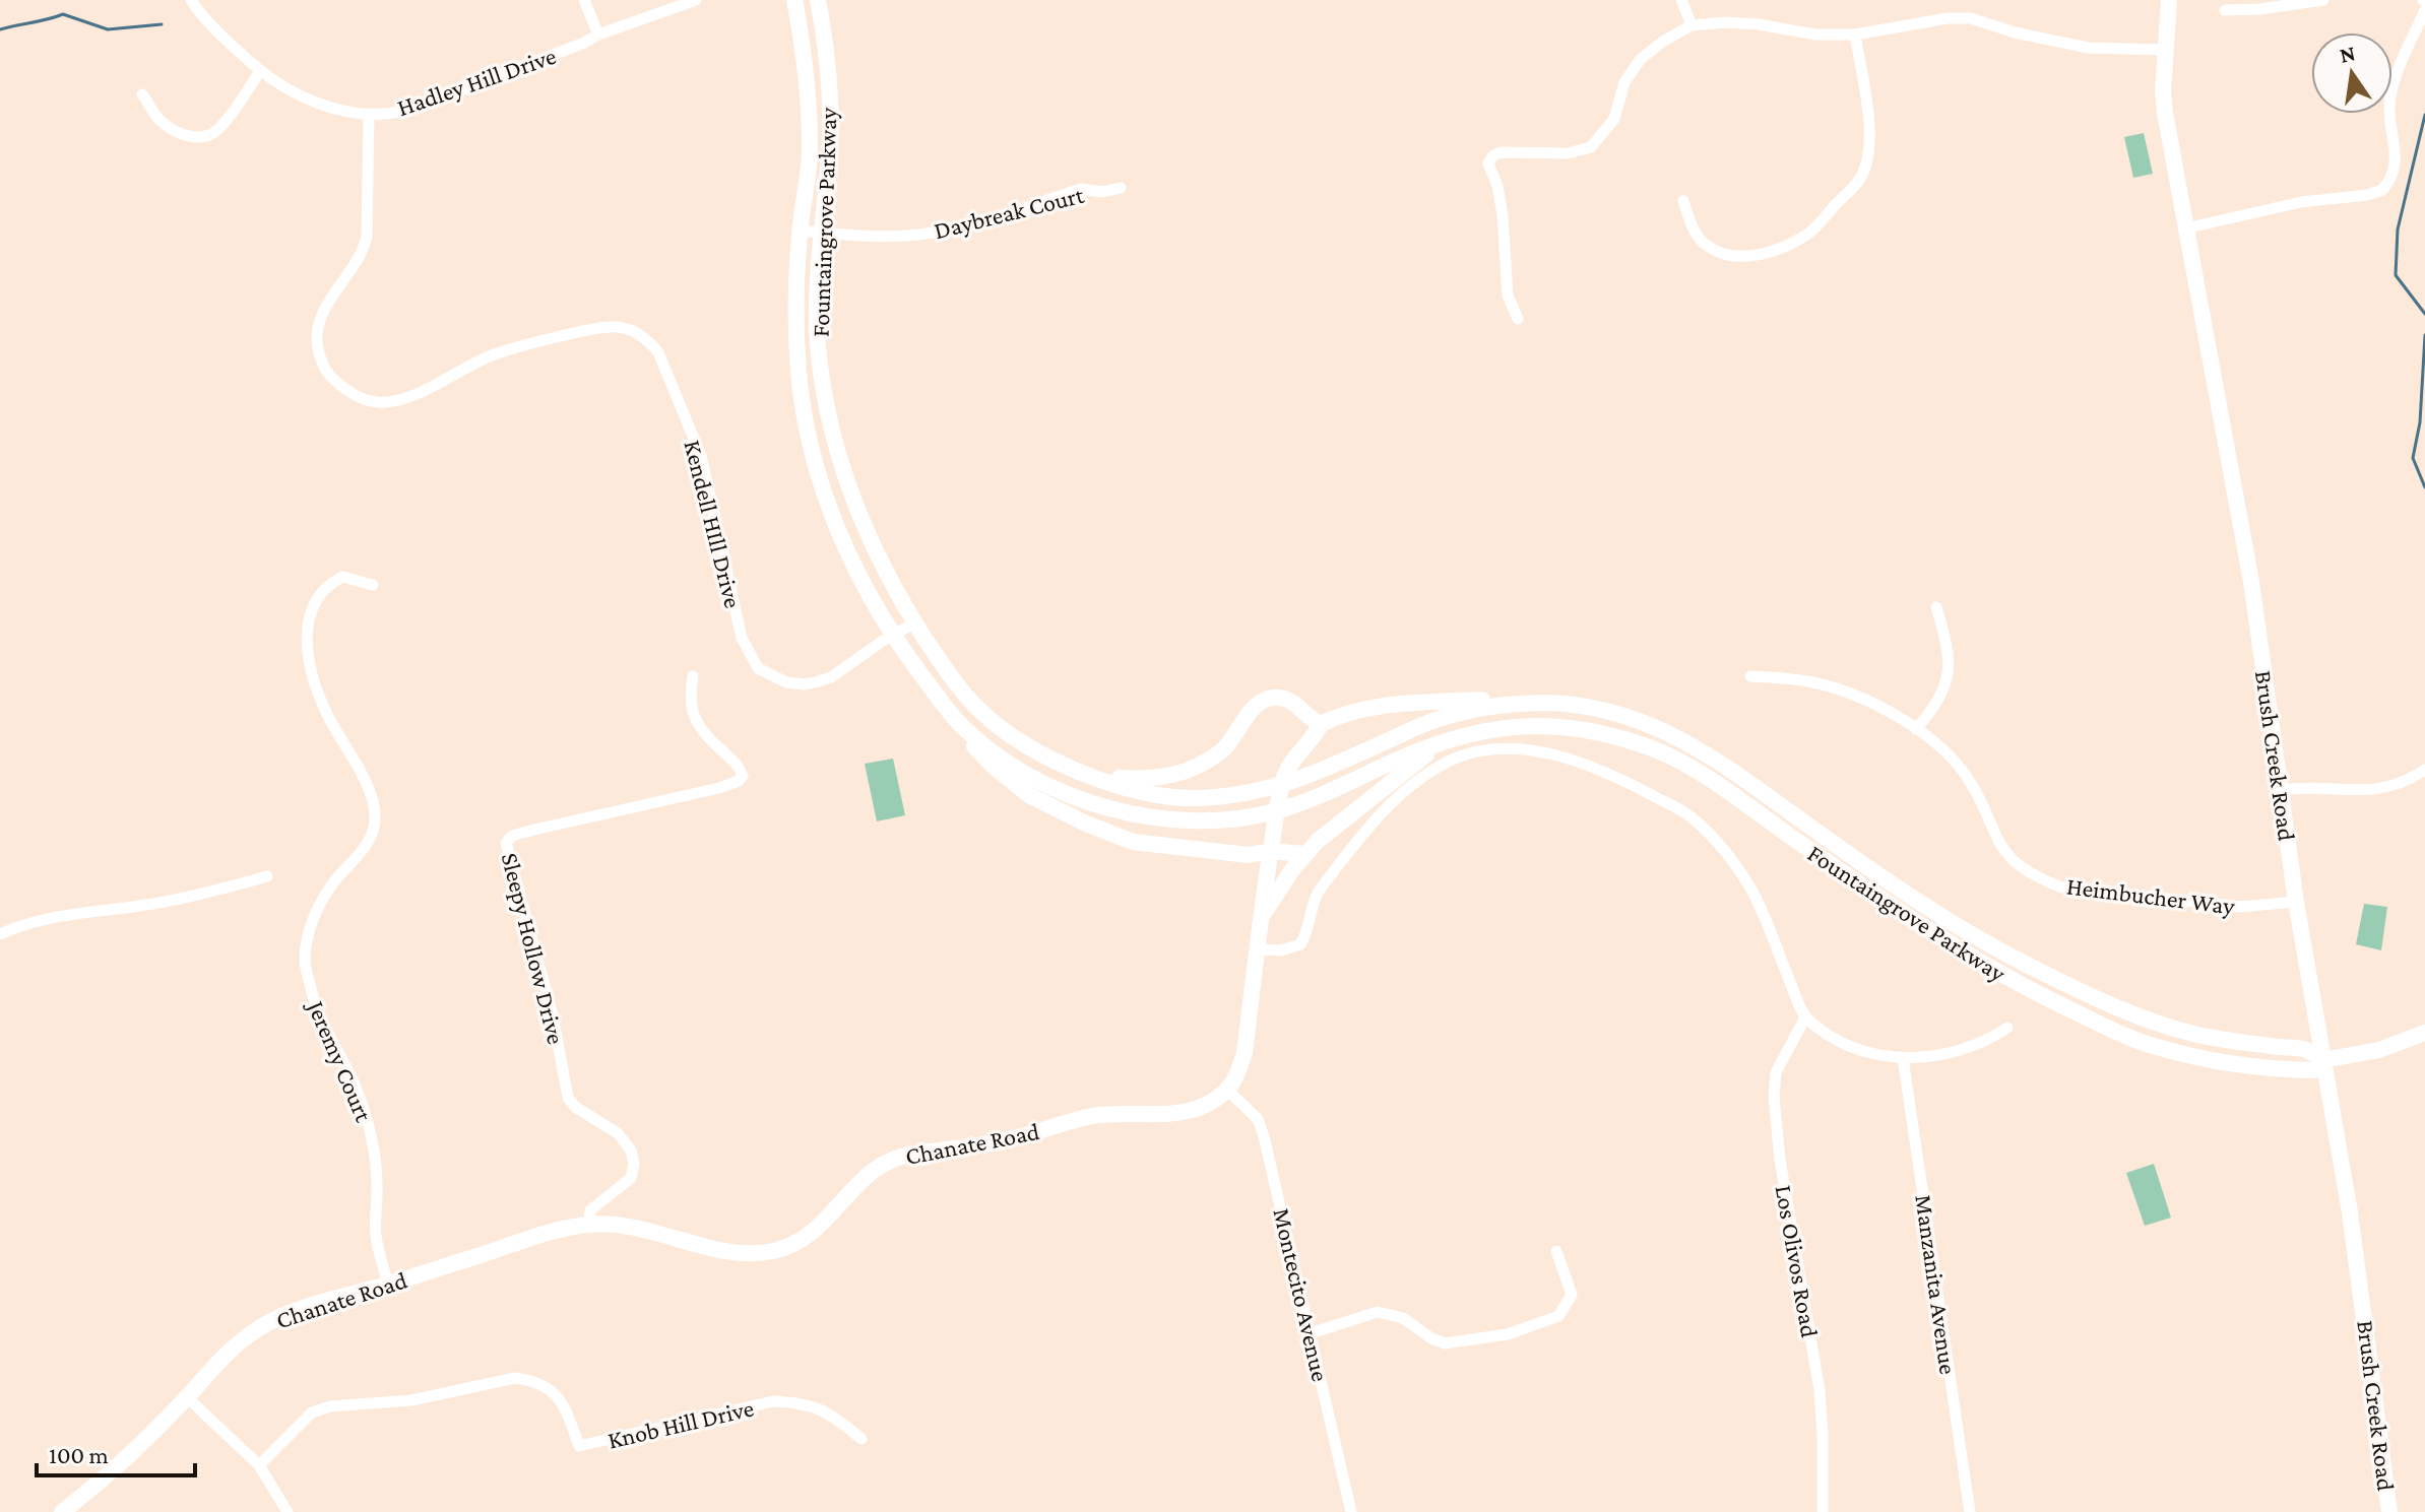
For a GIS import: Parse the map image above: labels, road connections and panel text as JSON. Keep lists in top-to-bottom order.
{
  "streets": {
    "main road": ["Fountaingrove Parkway", "Brush Creek Road", "Chanate Road"],
    "street": [
      "Hadley Hill Drive",
      "Daybreak Court",
      "Kendell HIll Drive",
      "Heimbucher Way",
      "Sleepy Hollow Drive",
      "Jeremy Court",
      "Los Olivos Road",
      "Manzanita Avenue",
      "Montecito Avenue",
      "Knob Hill Drive"
    ]
  },
  "crossings": [
    ["Hadley Hill Drive", "Kendell HIll Drive"],
    ["Daybreak Court", "Fountaingrove Parkway"],
    ["Fountaingrove Parkway", "Kendell HIll Drive"],
    ["Fountaingrove Parkway", "Brush Creek Road"],
    ["Brush Creek Road", "Heimbucher Way"],
    ["Sleepy Hollow Drive", "Chanate Road"],
    ["Jeremy Court", "Chanate Road"],
    ["Chanate Road", "Montecito Avenue"]
  ],
  "scale_bar": "100 m",
  "north": "top"
}
